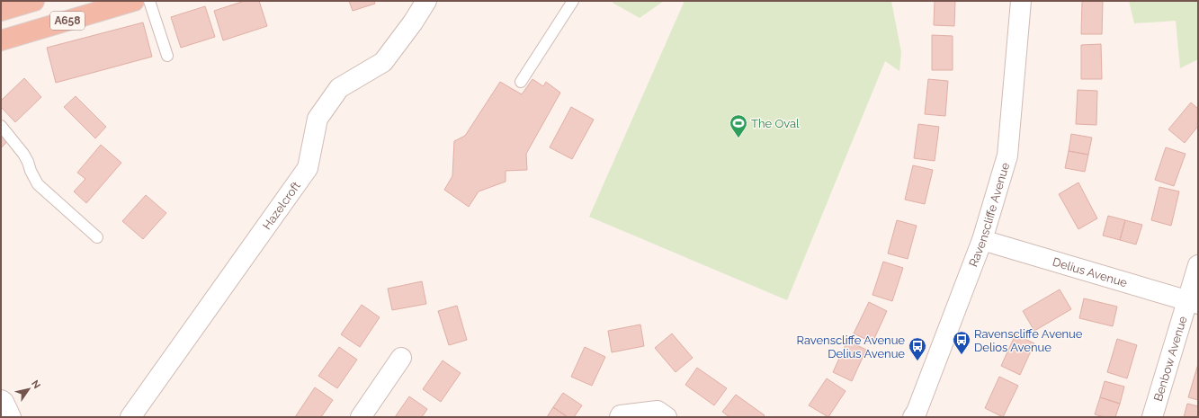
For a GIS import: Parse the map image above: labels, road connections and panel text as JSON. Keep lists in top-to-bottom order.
{
  "streets": {
    "highway": ["A658"],
    "street": [
      "Hazelcroft",
      "Ravenscliffe Avenue",
      "Delius Avenue",
      "Benbow Avenue"
    ]
  },
  "crossings": [
    ["Ravenscliffe Avenue", "Delius Avenue"],
    ["Delius Avenue", "Benbow Avenue"]
  ],
  "places": {
    "sports": ["The Oval"],
    "bus stop": ["Ravenscliffe Avenue Delios Avenue", "Ravenscliffe Avenue Delius Avenue"]
  },
  "north": "top right"
}
